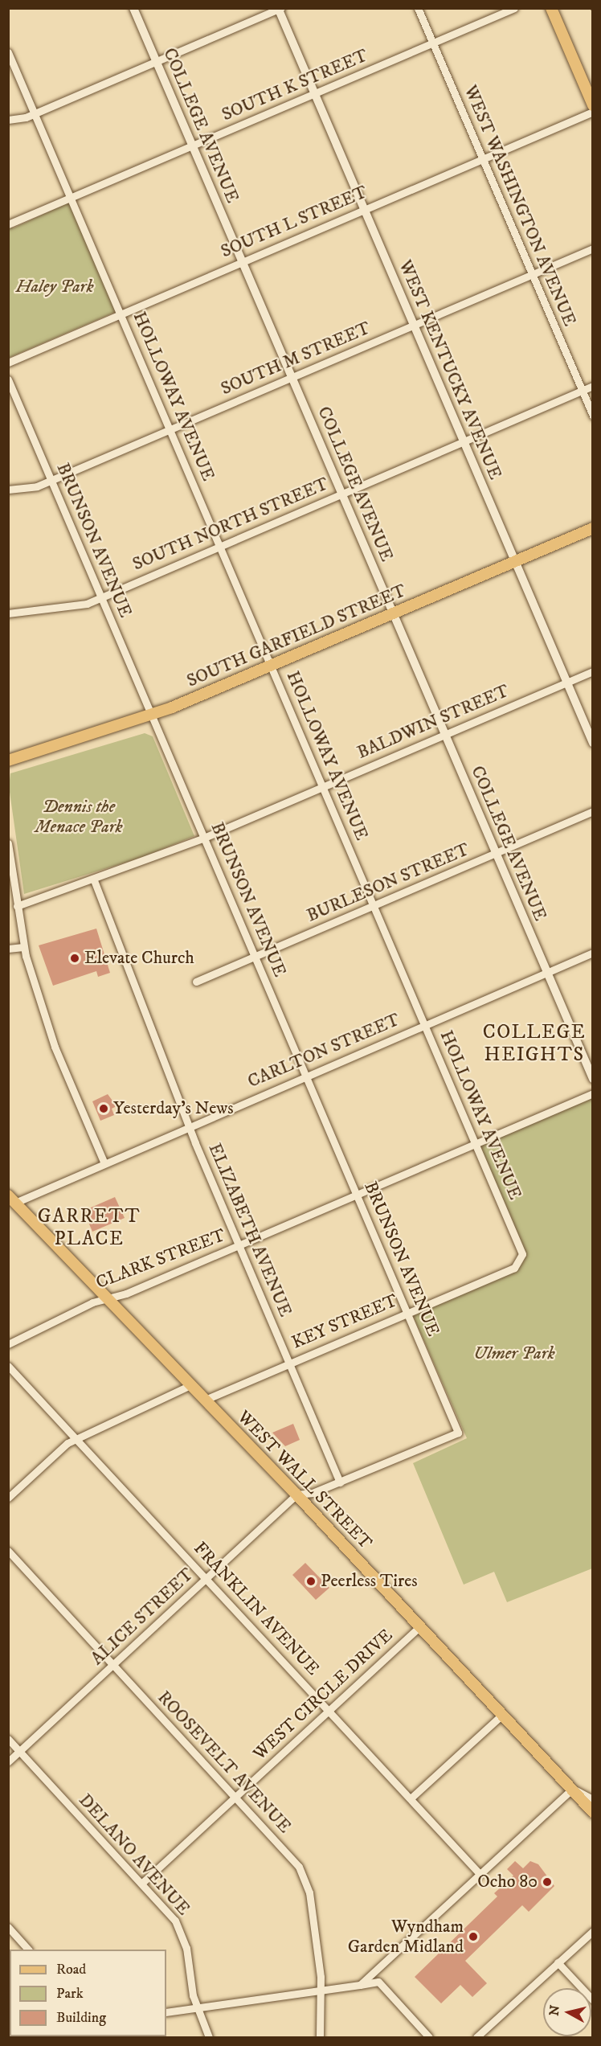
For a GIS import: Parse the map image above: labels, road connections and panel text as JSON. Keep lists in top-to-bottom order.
{
  "streets": {
    "main road": ["SOUTH GARFIELD STREET", "WEST WALL STREET"],
    "street": [
      "SOUTH K STREET",
      "COLLEGE AVENUE",
      "WEST WASHINGTON AVENUE",
      "SOUTH L STREET",
      "SOUTH M STREET",
      "WEST KENTUCKY AVENUE",
      "HOLLOWAY AVENUE",
      "SOUTH NORTH STREET",
      "BRUNSON AVENUE",
      "BALDWIN STREET",
      "BURLESON STREET",
      "CARLTON STREET",
      "ELIZABETH AVENUE",
      "CLARK STREET",
      "KEY STREET",
      "FRANKLIN AVENUE",
      "ALICE STREET",
      "WEST CIRCLE DRIVE",
      "ROOSEVELT AVENUE",
      "DELANO AVENUE"
    ]
  },
  "crossings": [
    ["SOUTH K STREET", "COLLEGE AVENUE"],
    ["SOUTH K STREET", "WEST WASHINGTON AVENUE"],
    ["SOUTH K STREET", "WEST KENTUCKY AVENUE"],
    ["SOUTH K STREET", "HOLLOWAY AVENUE"],
    ["COLLEGE AVENUE", "SOUTH L STREET"],
    ["COLLEGE AVENUE", "SOUTH M STREET"],
    ["COLLEGE AVENUE", "SOUTH NORTH STREET"],
    ["COLLEGE AVENUE", "SOUTH GARFIELD STREET"],
    ["COLLEGE AVENUE", "BALDWIN STREET"],
    ["COLLEGE AVENUE", "BURLESON STREET"],
    ["COLLEGE AVENUE", "CARLTON STREET"],
    ["WEST WASHINGTON AVENUE", "SOUTH L STREET"],
    ["WEST WASHINGTON AVENUE", "SOUTH M STREET"],
    ["WEST WASHINGTON AVENUE", "SOUTH NORTH STREET"],
    ["SOUTH L STREET", "WEST KENTUCKY AVENUE"],
    ["SOUTH L STREET", "HOLLOWAY AVENUE"],
    ["SOUTH M STREET", "WEST KENTUCKY AVENUE"],
    ["SOUTH M STREET", "HOLLOWAY AVENUE"],
    ["SOUTH M STREET", "BRUNSON AVENUE"],
    ["WEST KENTUCKY AVENUE", "SOUTH NORTH STREET"],
    ["WEST KENTUCKY AVENUE", "SOUTH GARFIELD STREET"],
    ["WEST KENTUCKY AVENUE", "BALDWIN STREET"],
    ["HOLLOWAY AVENUE", "SOUTH NORTH STREET"],
    ["HOLLOWAY AVENUE", "SOUTH GARFIELD STREET"],
    ["HOLLOWAY AVENUE", "BALDWIN STREET"],
    ["HOLLOWAY AVENUE", "BURLESON STREET"],
    ["HOLLOWAY AVENUE", "CARLTON STREET"],
    ["HOLLOWAY AVENUE", "CLARK STREET"],
    ["HOLLOWAY AVENUE", "KEY STREET"],
    ["SOUTH NORTH STREET", "BRUNSON AVENUE"],
    ["BRUNSON AVENUE", "SOUTH GARFIELD STREET"],
    ["BRUNSON AVENUE", "BALDWIN STREET"],
    ["BRUNSON AVENUE", "BURLESON STREET"],
    ["BRUNSON AVENUE", "CARLTON STREET"],
    ["BRUNSON AVENUE", "ELIZABETH AVENUE"],
    ["BRUNSON AVENUE", "CLARK STREET"],
    ["BRUNSON AVENUE", "KEY STREET"],
    ["BALDWIN STREET", "ELIZABETH AVENUE"],
    ["CARLTON STREET", "ELIZABETH AVENUE"],
    ["CARLTON STREET", "WEST WALL STREET"],
    ["ELIZABETH AVENUE", "CLARK STREET"],
    ["ELIZABETH AVENUE", "KEY STREET"],
    ["CLARK STREET", "WEST WALL STREET"],
    ["KEY STREET", "WEST WALL STREET"],
    ["WEST WALL STREET", "ALICE STREET"],
    ["WEST WALL STREET", "WEST CIRCLE DRIVE"],
    ["FRANKLIN AVENUE", "ALICE STREET"],
    ["FRANKLIN AVENUE", "WEST CIRCLE DRIVE"],
    ["ALICE STREET", "ROOSEVELT AVENUE"],
    ["ALICE STREET", "DELANO AVENUE"],
    ["WEST CIRCLE DRIVE", "ROOSEVELT AVENUE"],
    ["WEST CIRCLE DRIVE", "DELANO AVENUE"]
  ],
  "districts": ["COLLEGE HEIGHTS", "GARRETT PLACE"],
  "parks": ["Haley Park", "Dennis the Menace Park", "Ulmer Park"],
  "places": [
    "Elevate Church",
    "Yesterday's News",
    "Peerless Tires",
    "Ocho 80",
    "Wyndham Garden Midland"
  ],
  "legend": ["Road", "Park", "Building"],
  "north": "left"
}
